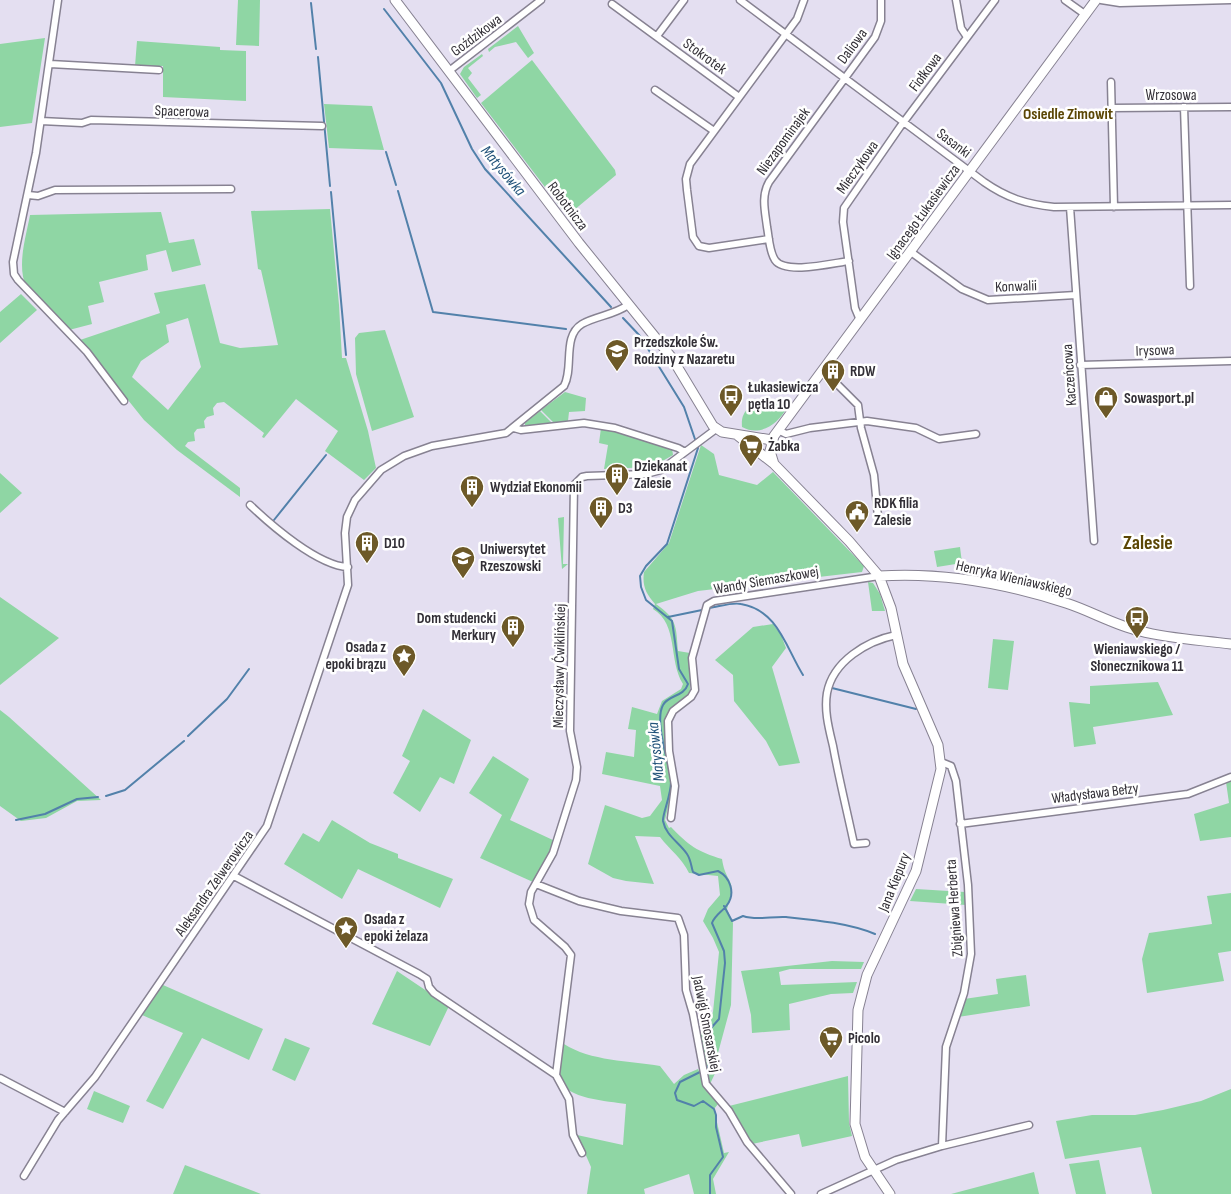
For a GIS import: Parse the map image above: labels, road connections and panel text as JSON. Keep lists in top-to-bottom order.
{
  "streets": {
    "street": [
      "Goździkowa",
      "Daliowa",
      "Stokrotek",
      "Fiołkowa",
      "Wrzosowa",
      "Spacerowa",
      "Niezapominajek",
      "Sasanki",
      "Mieczykowa",
      "Robotnicza",
      "Ignacego Łukasiewicza",
      "Konwalii",
      "Irysowa",
      "Kaczeńcowa",
      "Henryka Wieniawskiego",
      "Wandy Siemaszkowej",
      "Mieczysławy Ćwiklińskiej",
      "Władysława Bełzy",
      "Jana Kiepury",
      "Aleksandra Zelwerowicza",
      "Zbigniewa Herberta",
      "Jadwigi Smosarskiej"
    ]
  },
  "crossings": [
    ["Goździkowa", "Robotnicza"],
    ["Daliowa", "Niezapominajek"],
    ["Daliowa", "Sasanki"],
    ["Fiołkowa", "Sasanki"],
    ["Fiołkowa", "Mieczykowa"],
    ["Niezapominajek", "Sasanki"],
    ["Sasanki", "Mieczykowa"],
    ["Sasanki", "Ignacego Łukasiewicza"],
    ["Sasanki", "Kaczeńcowa"],
    ["Mieczykowa", "Ignacego Łukasiewicza"],
    ["Robotnicza", "Mieczysławy Ćwiklińskiej"],
    ["Robotnicza", "Aleksandra Zelwerowicza"],
    ["Ignacego Łukasiewicza", "Konwalii"],
    ["Konwalii", "Kaczeńcowa"],
    ["Irysowa", "Kaczeńcowa"],
    ["Henryka Wieniawskiego", "Wandy Siemaszkowej"],
    ["Henryka Wieniawskiego", "Jana Kiepury"],
    ["Wandy Siemaszkowej", "Jana Kiepury"],
    ["Mieczysławy Ćwiklińskiej", "Aleksandra Zelwerowicza"],
    ["Mieczysławy Ćwiklińskiej", "Jadwigi Smosarskiej"],
    ["Władysława Bełzy", "Zbigniewa Herberta"],
    ["Jana Kiepury", "Zbigniewa Herberta"]
  ],
  "districts": ["Osiedle Zimowit", "Zalesie"],
  "water": ["Matysówka"],
  "places": {
    "school or university": ["Przedszkole Św. Rodziny z Nazaretu", "Uniwersytet Rzeszowski"],
    "building": [
      "RDW",
      "Dziekanat Zalesie",
      "Wydział Ekonomii",
      "D3",
      "D10",
      "Dom studencki Merkury"
    ],
    "bus stop": ["Łukasiewicza pętla 10", "Wieniawskiego / Słonecznikowa 11"],
    "shop": ["Sowasport.pl"],
    "supermarket": ["Żabka", "Picolo"],
    "public building": ["RDK filia Zalesie"],
    "place": ["Osada z epoki brązu", "Osada z epoki żelaza"]
  }
}
